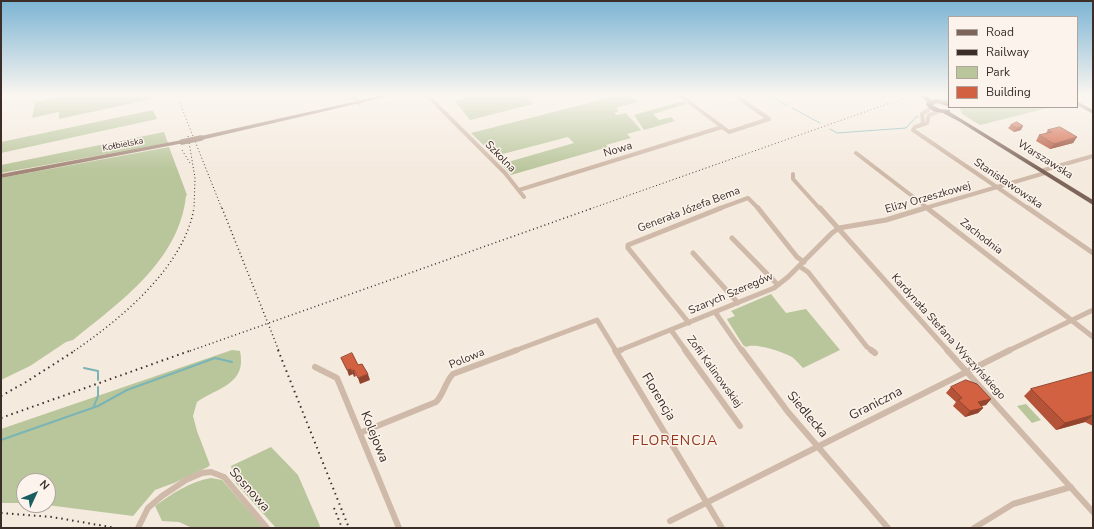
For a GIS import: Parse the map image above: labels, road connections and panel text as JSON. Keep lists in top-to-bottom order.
{
  "streets": {
    "main road": ["Warszawska"],
    "street": [
      "Kołbielska",
      "Nowa",
      "Szkolna",
      "Stanisławowska",
      "Elizy Orzeszkowej",
      "Generała Józefa Bema",
      "Zachodnia",
      "Szarych Szeregów",
      "Kardynała Stefana Wyszyńskiego",
      "Polowa",
      "Zofii Kalinowskiej",
      "Florencja",
      "Graniczna",
      "Siedlecka",
      "Kolejowa",
      "Sosnowa"
    ]
  },
  "crossings": [
    ["Nowa", "Szkolna"],
    ["Warszawska", "Elizy Orzeszkowej"],
    ["Stanisławowska", "Elizy Orzeszkowej"],
    ["Elizy Orzeszkowej", "Zachodnia"],
    ["Elizy Orzeszkowej", "Szarych Szeregów"],
    ["Elizy Orzeszkowej", "Kardynała Stefana Wyszyńskiego"],
    ["Generała Józefa Bema", "Szarych Szeregów"],
    ["Zachodnia", "Graniczna"],
    ["Szarych Szeregów", "Kardynała Stefana Wyszyńskiego"],
    ["Szarych Szeregów", "Zofii Kalinowskiej"],
    ["Szarych Szeregów", "Florencja"],
    ["Szarych Szeregów", "Siedlecka"],
    ["Kardynała Stefana Wyszyńskiego", "Graniczna"],
    ["Polowa", "Florencja"],
    ["Polowa", "Kolejowa"],
    ["Florencja", "Graniczna"],
    ["Graniczna", "Siedlecka"]
  ],
  "districts": ["FLORENCJA"],
  "legend": [
    "Road",
    "Railway",
    "Park",
    "Building"
  ],
  "north": "top right"
}
